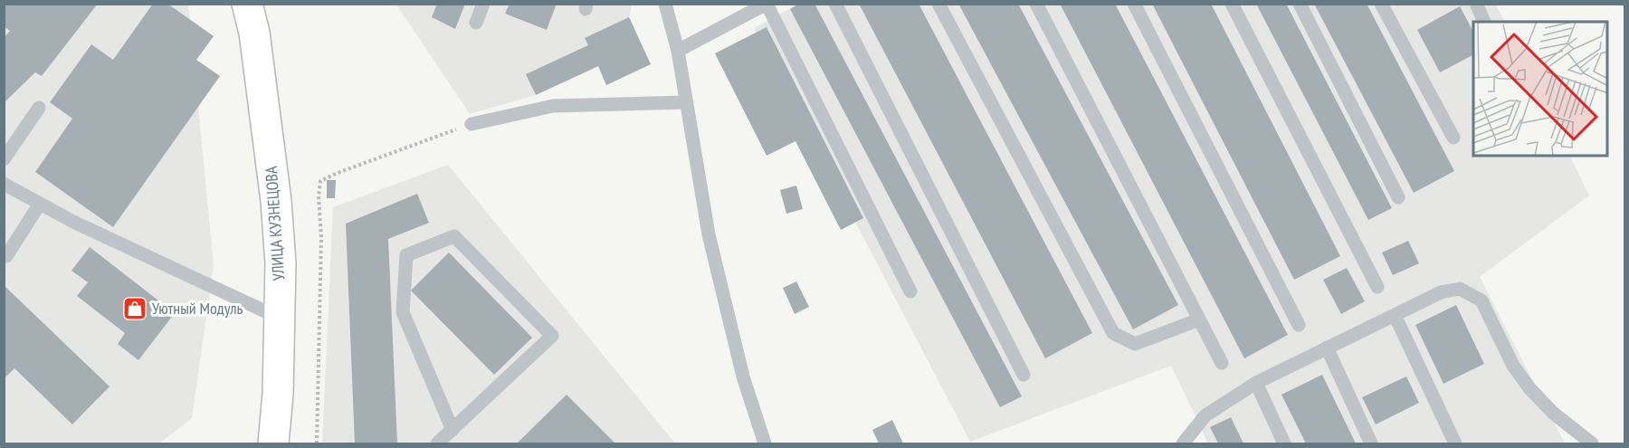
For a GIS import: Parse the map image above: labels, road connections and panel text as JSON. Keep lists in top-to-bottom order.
{
  "streets": {
    "main road": ["УЛИЦА КУЗНЕЦОВА"]
  },
  "places": {
    "shop": ["Уютный Модуль"]
  }
}
